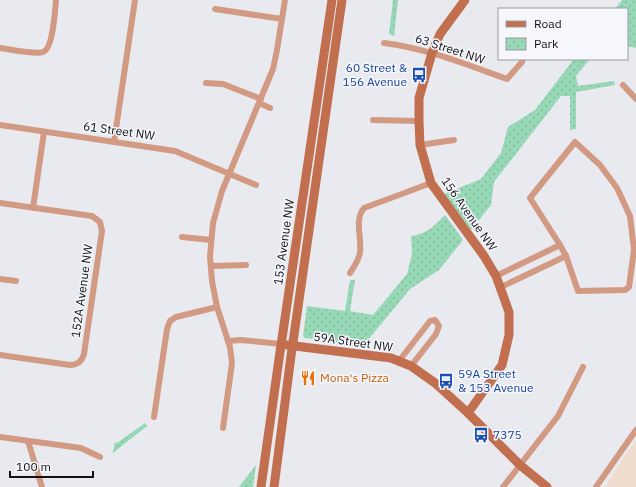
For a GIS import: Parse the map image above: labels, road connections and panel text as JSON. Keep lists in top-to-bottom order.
{
  "streets": {
    "main road": ["156 Avenue NW", "153 Avenue NW", "59A Street NW"],
    "street": ["63 Street NW", "61 Street NW", "152A Avenue NW"]
  },
  "crossings": [
    ["63 Street NW", "156 Avenue NW"],
    ["156 Avenue NW", "59A Street NW"],
    ["153 Avenue NW", "59A Street NW"]
  ],
  "places": {
    "bus stop": ["60 Street & 156 Avenue", "59A Street & 153 Avenue", "7375"],
    "restaurant": ["Mona's Pizza"]
  },
  "legend": ["Road", "Park"],
  "scale_bar": "100 m"
}
